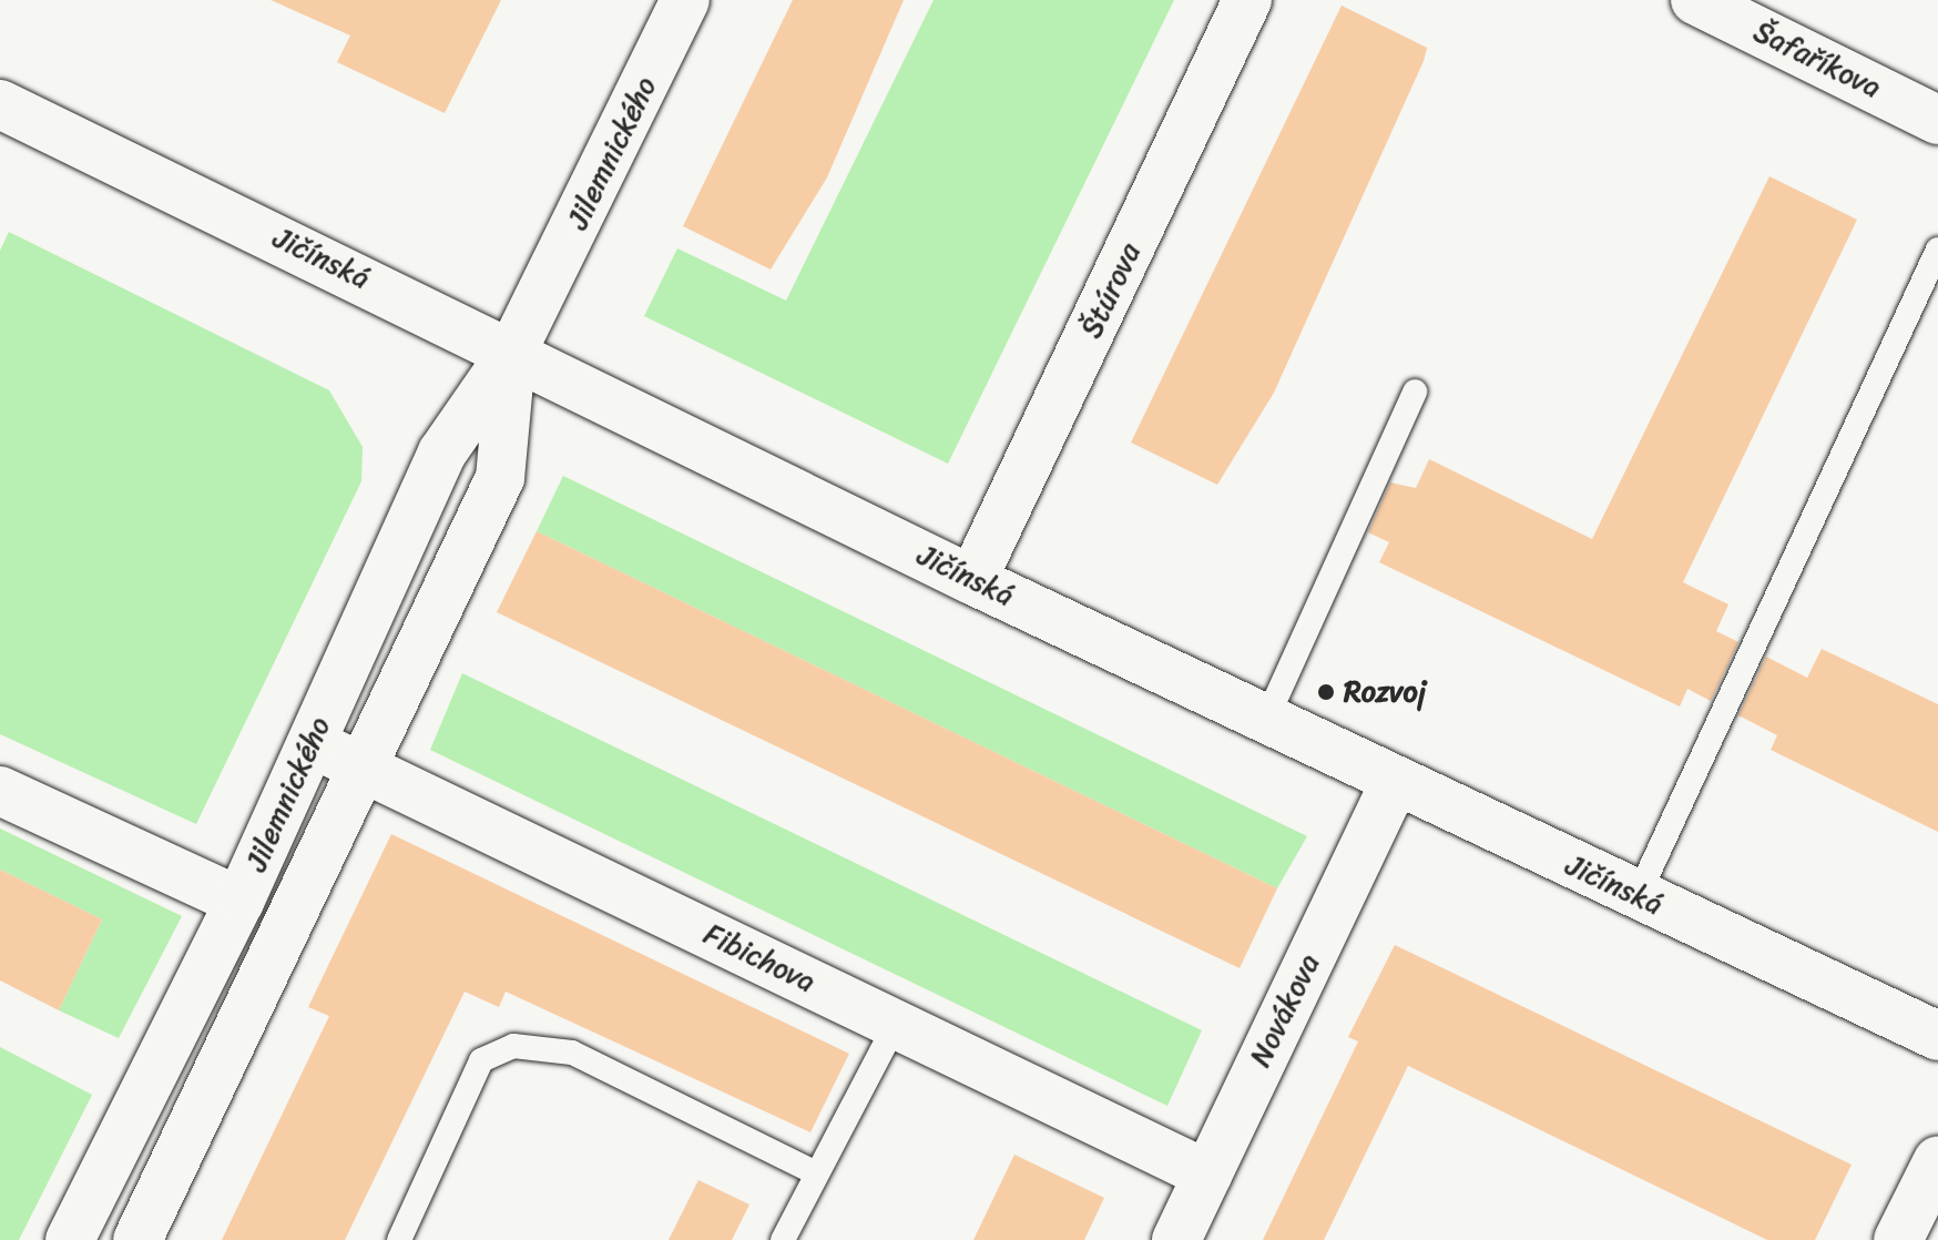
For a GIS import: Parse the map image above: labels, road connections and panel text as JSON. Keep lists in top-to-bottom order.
{
  "streets": {
    "street": [
      "Šafaříkova",
      "Jilemnického",
      "Jičínská",
      "Štúrova",
      "Fibichova",
      "Novákova"
    ]
  },
  "crossings": [
    ["Jilemnického", "Jičínská"],
    ["Jilemnického", "Fibichova"],
    ["Jičínská", "Štúrova"],
    ["Jičínská", "Novákova"],
    ["Fibichova", "Novákova"]
  ],
  "places": ["Rozvoj"]
}
